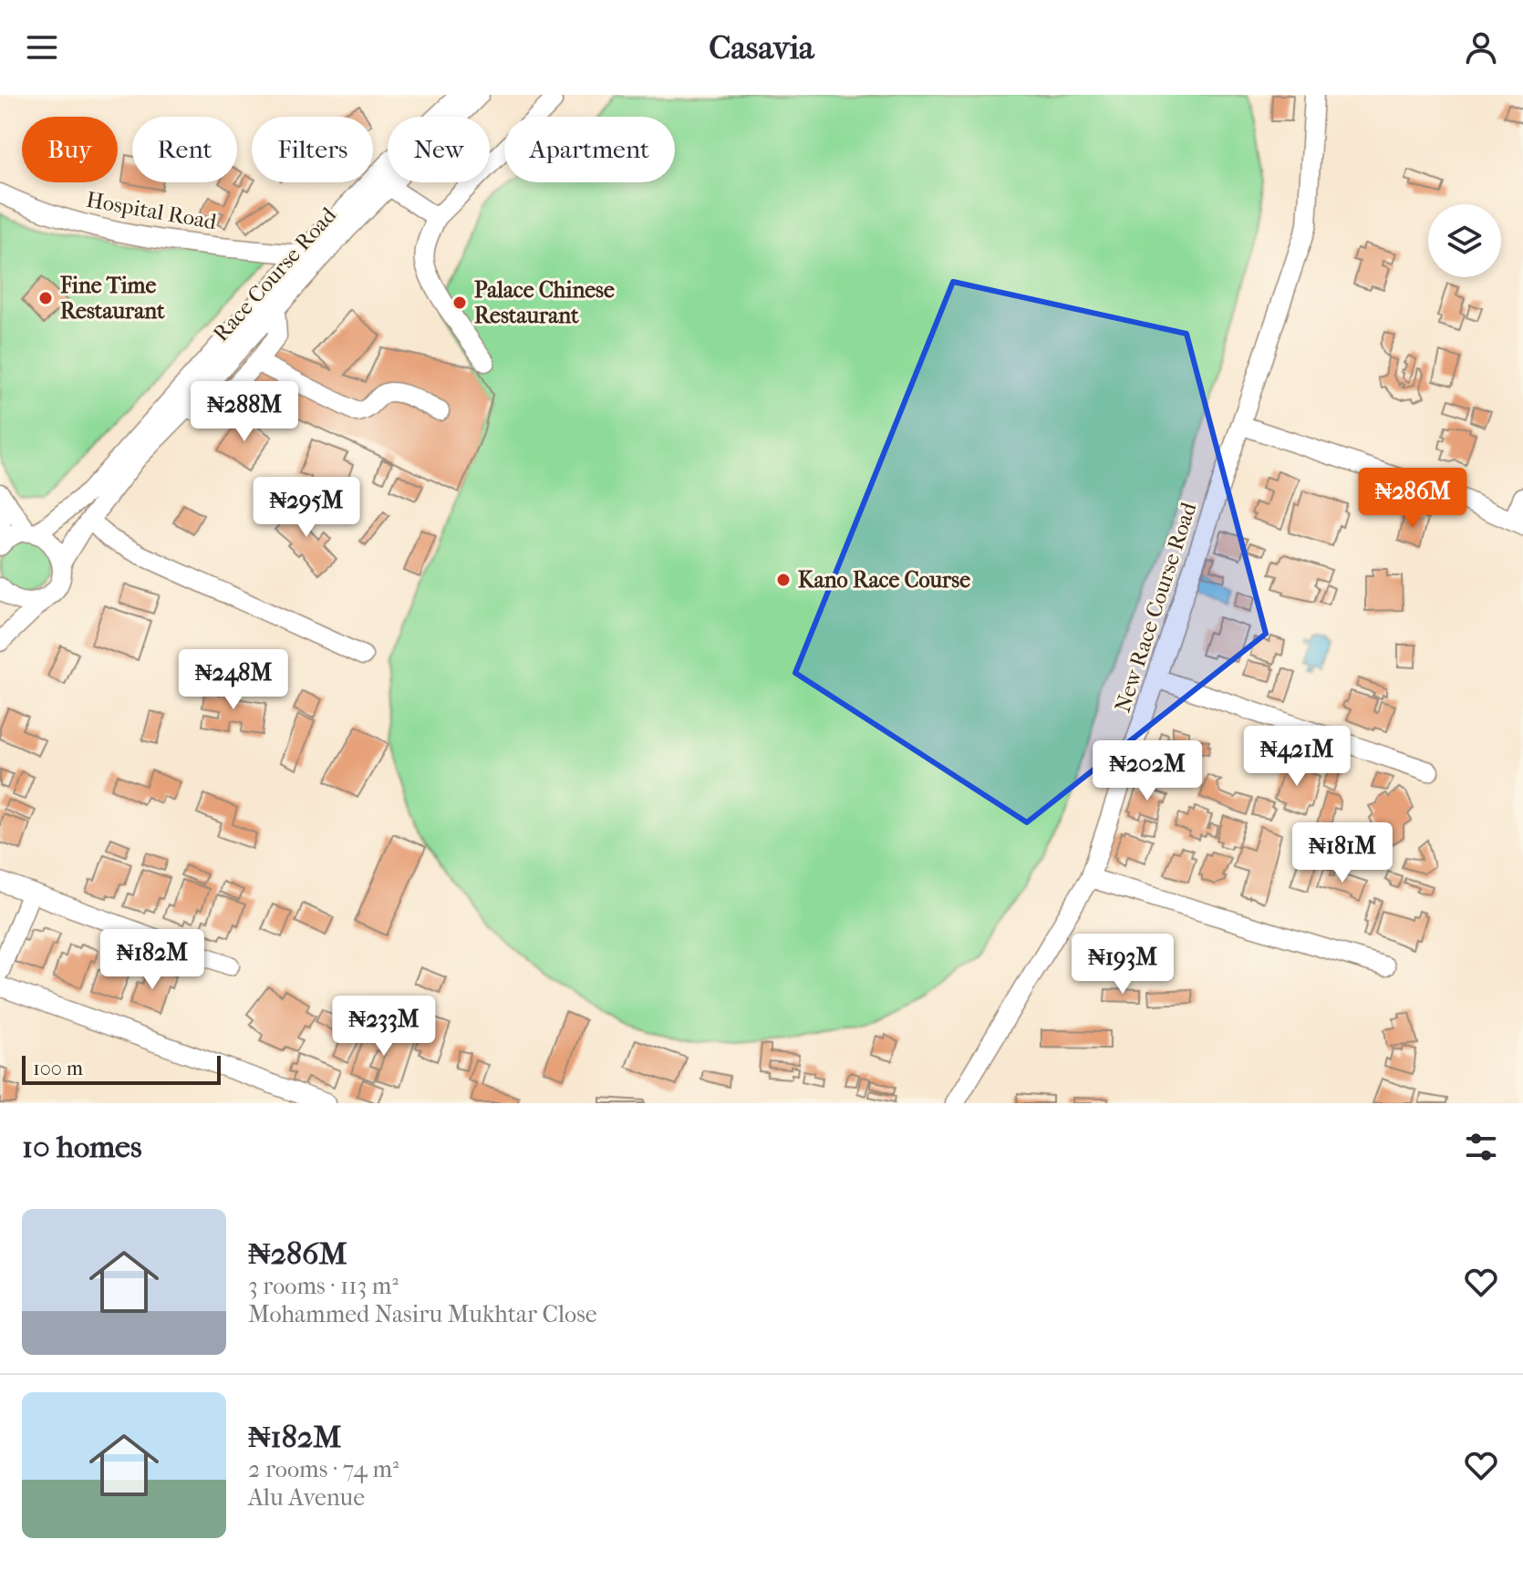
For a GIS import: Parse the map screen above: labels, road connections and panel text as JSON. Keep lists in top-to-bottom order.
{
  "streets": {
    "street": ["Hospital Road", "Race Course Road", "New Race Course Road"]
  },
  "crossings": [
    ["Hospital Road", "Race Course Road"]
  ],
  "places": ["Fine Time Restaurant", "Palace Chinese Restaurant", "Kano Race Course"],
  "scale_bar": "100 m",
  "page": {
    "header": "Casavia",
    "chip": [
      "Buy",
      "Rent",
      "Filters",
      "New",
      "Apartment"
    ],
    "price": [
      "₦288M",
      "₦286M",
      "₦295M",
      "₦248M",
      "₦421M",
      "₦202M",
      "₦181M",
      "₦182M",
      "₦193M",
      "₦233M"
    ],
    "scale": "100 m",
    "heading": "10 homes",
    "list": [
      {
        "name": "₦286M",
        "note": "3 rooms · 113 m² · Mohammed Nasiru Mukhtar Close"
      },
      {
        "name": "₦182M",
        "note": "2 rooms · 74 m² · Alu Avenue"
      }
    ]
  }
}
